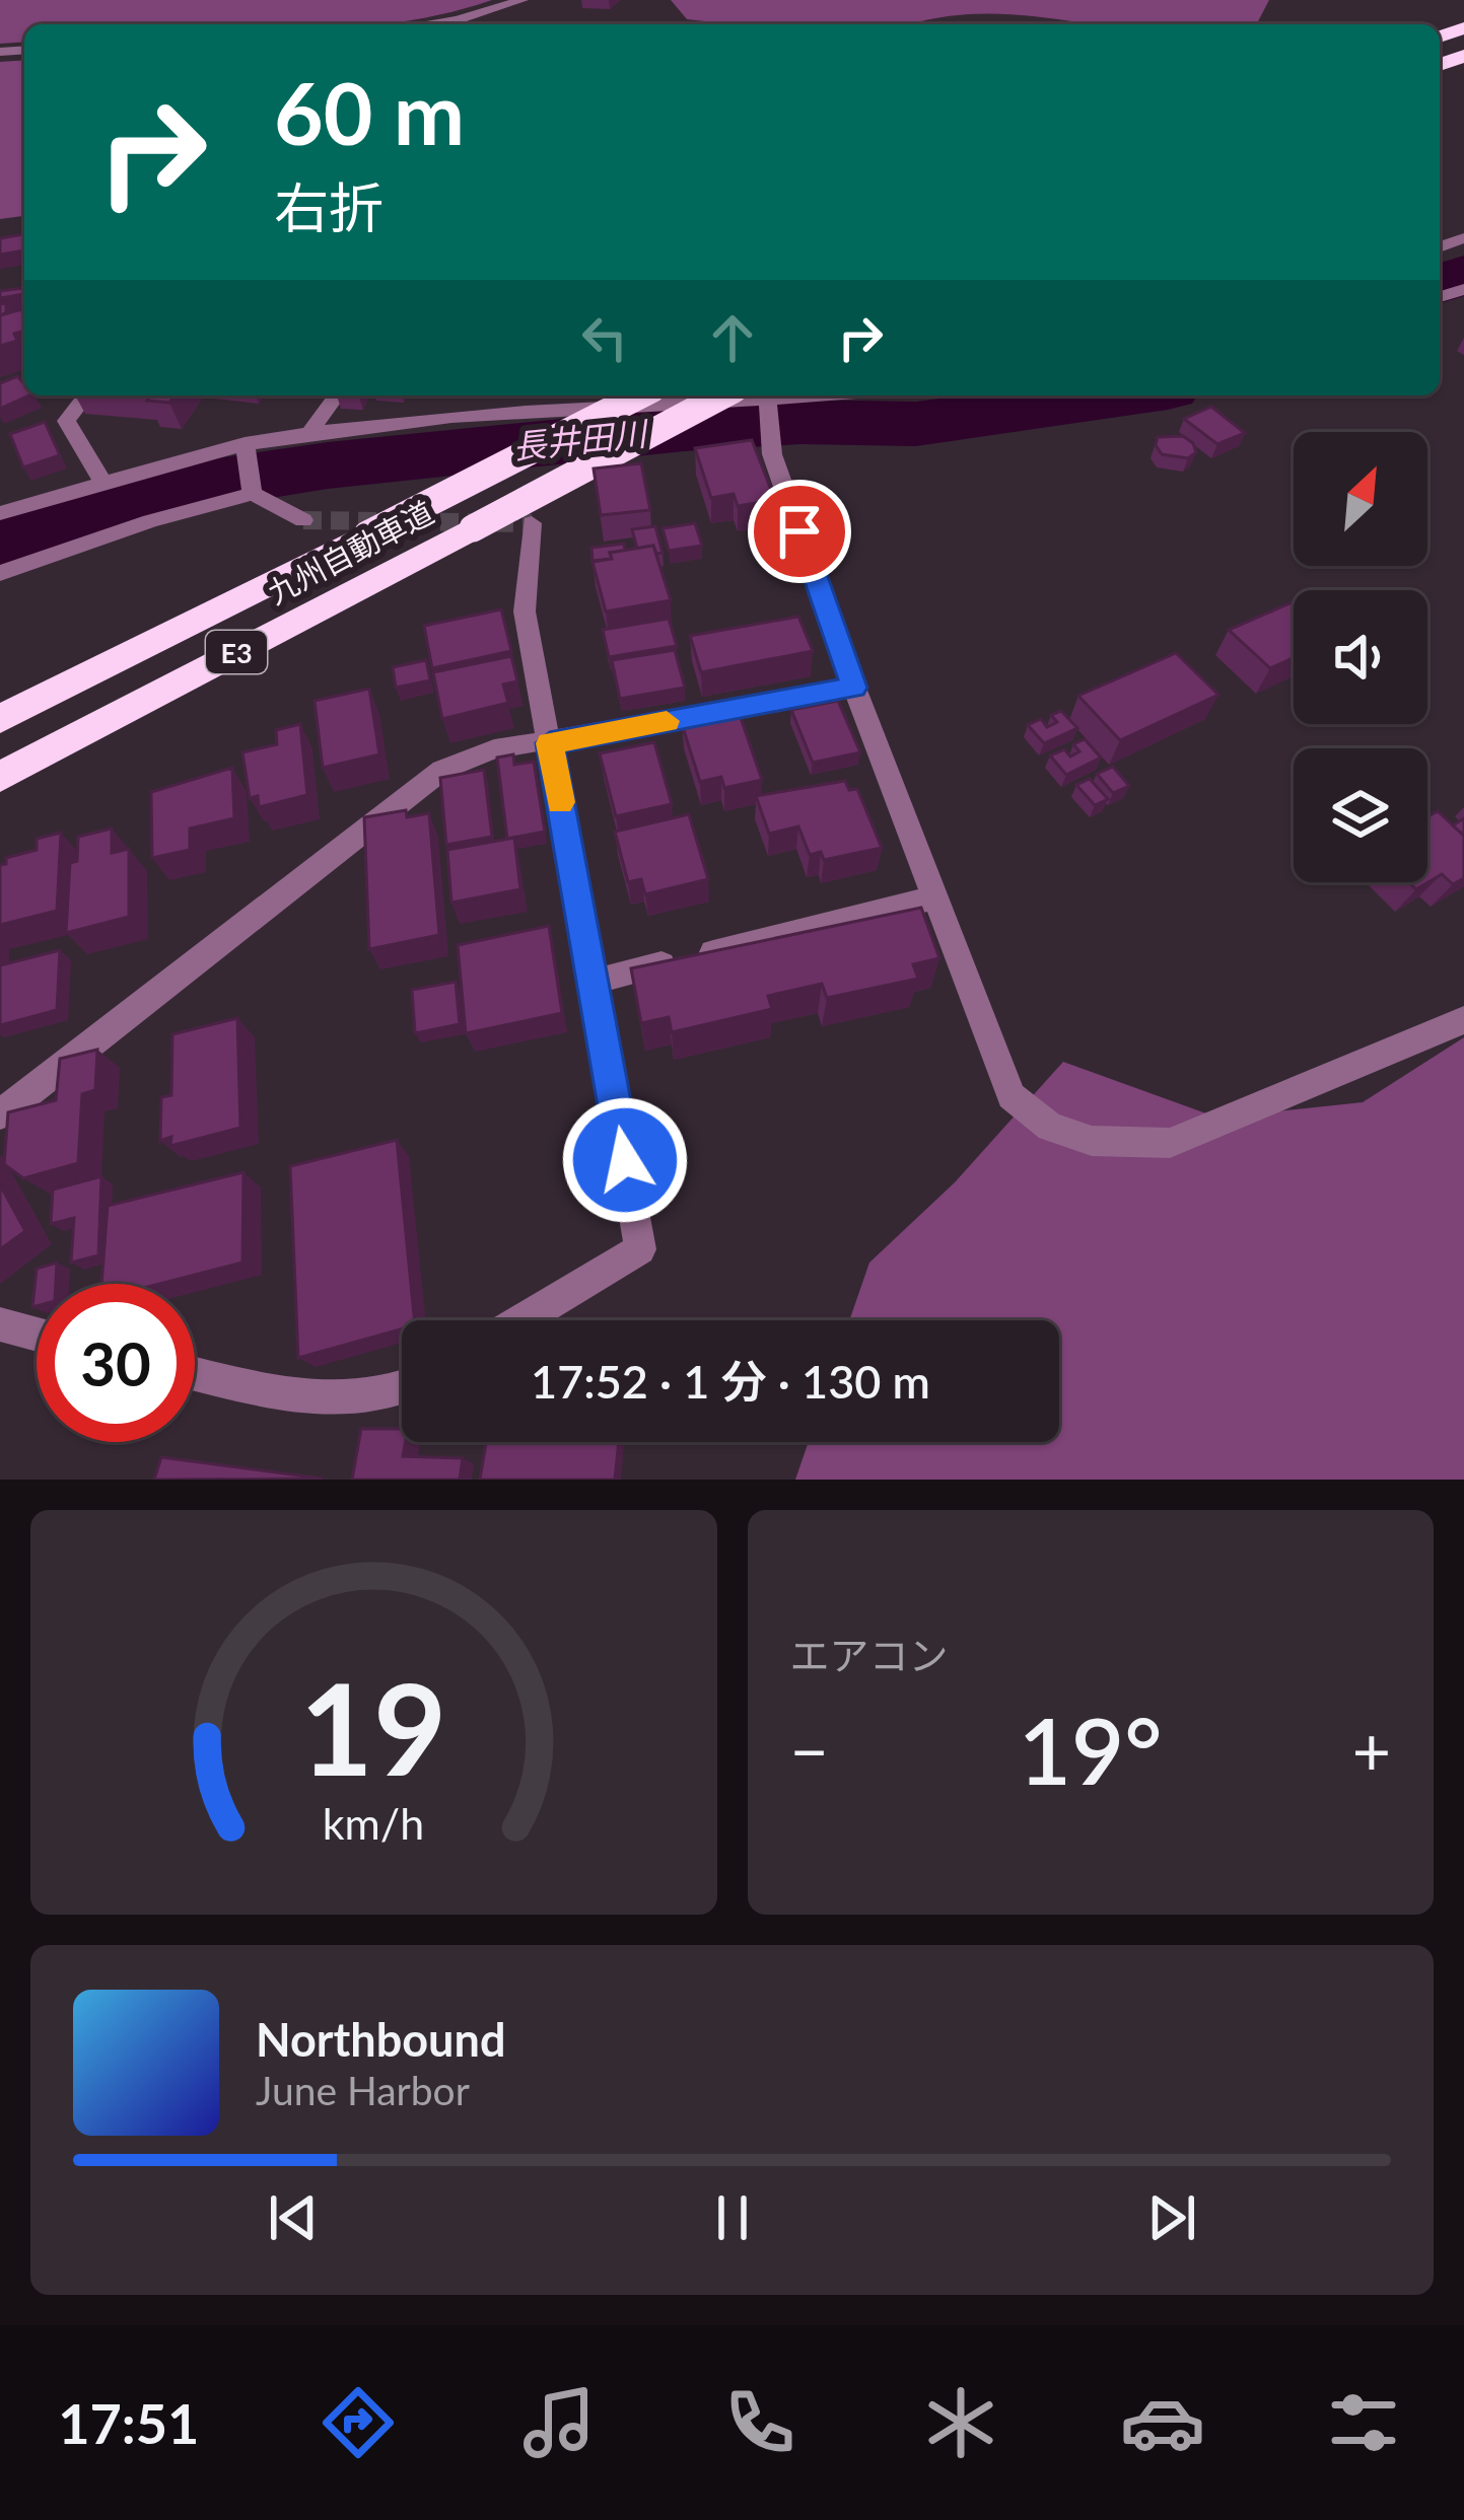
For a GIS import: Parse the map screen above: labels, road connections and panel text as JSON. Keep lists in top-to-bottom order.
{
  "streets": {
    "highway": ["九州自動車道", "E3"]
  },
  "water": ["長井田川"],
  "north": "top right",
  "page": {
    "turn": ["60 m", "右折"],
    "limit": "30",
    "trip": "17:52 · 1 分 · 130 m",
    "tile": "エアコン",
    "heat": ["−", "19°", "+"],
    "song": ["Northbound", "June Harbor"],
    "tabs": "17:51",
    "gauge": ["19", "km/h"]
  }
}
